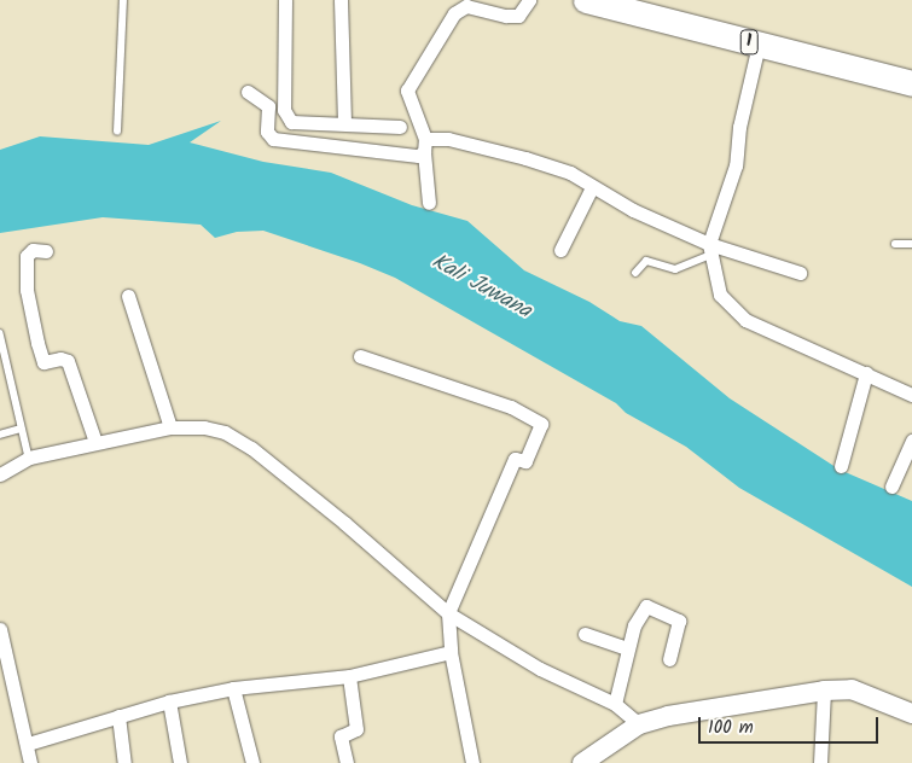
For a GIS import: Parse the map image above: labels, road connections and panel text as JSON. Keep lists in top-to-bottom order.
{
  "streets": {
    "highway": ["1"]
  },
  "water": ["Kali Juwana"],
  "scale_bar": "100 m"
}
